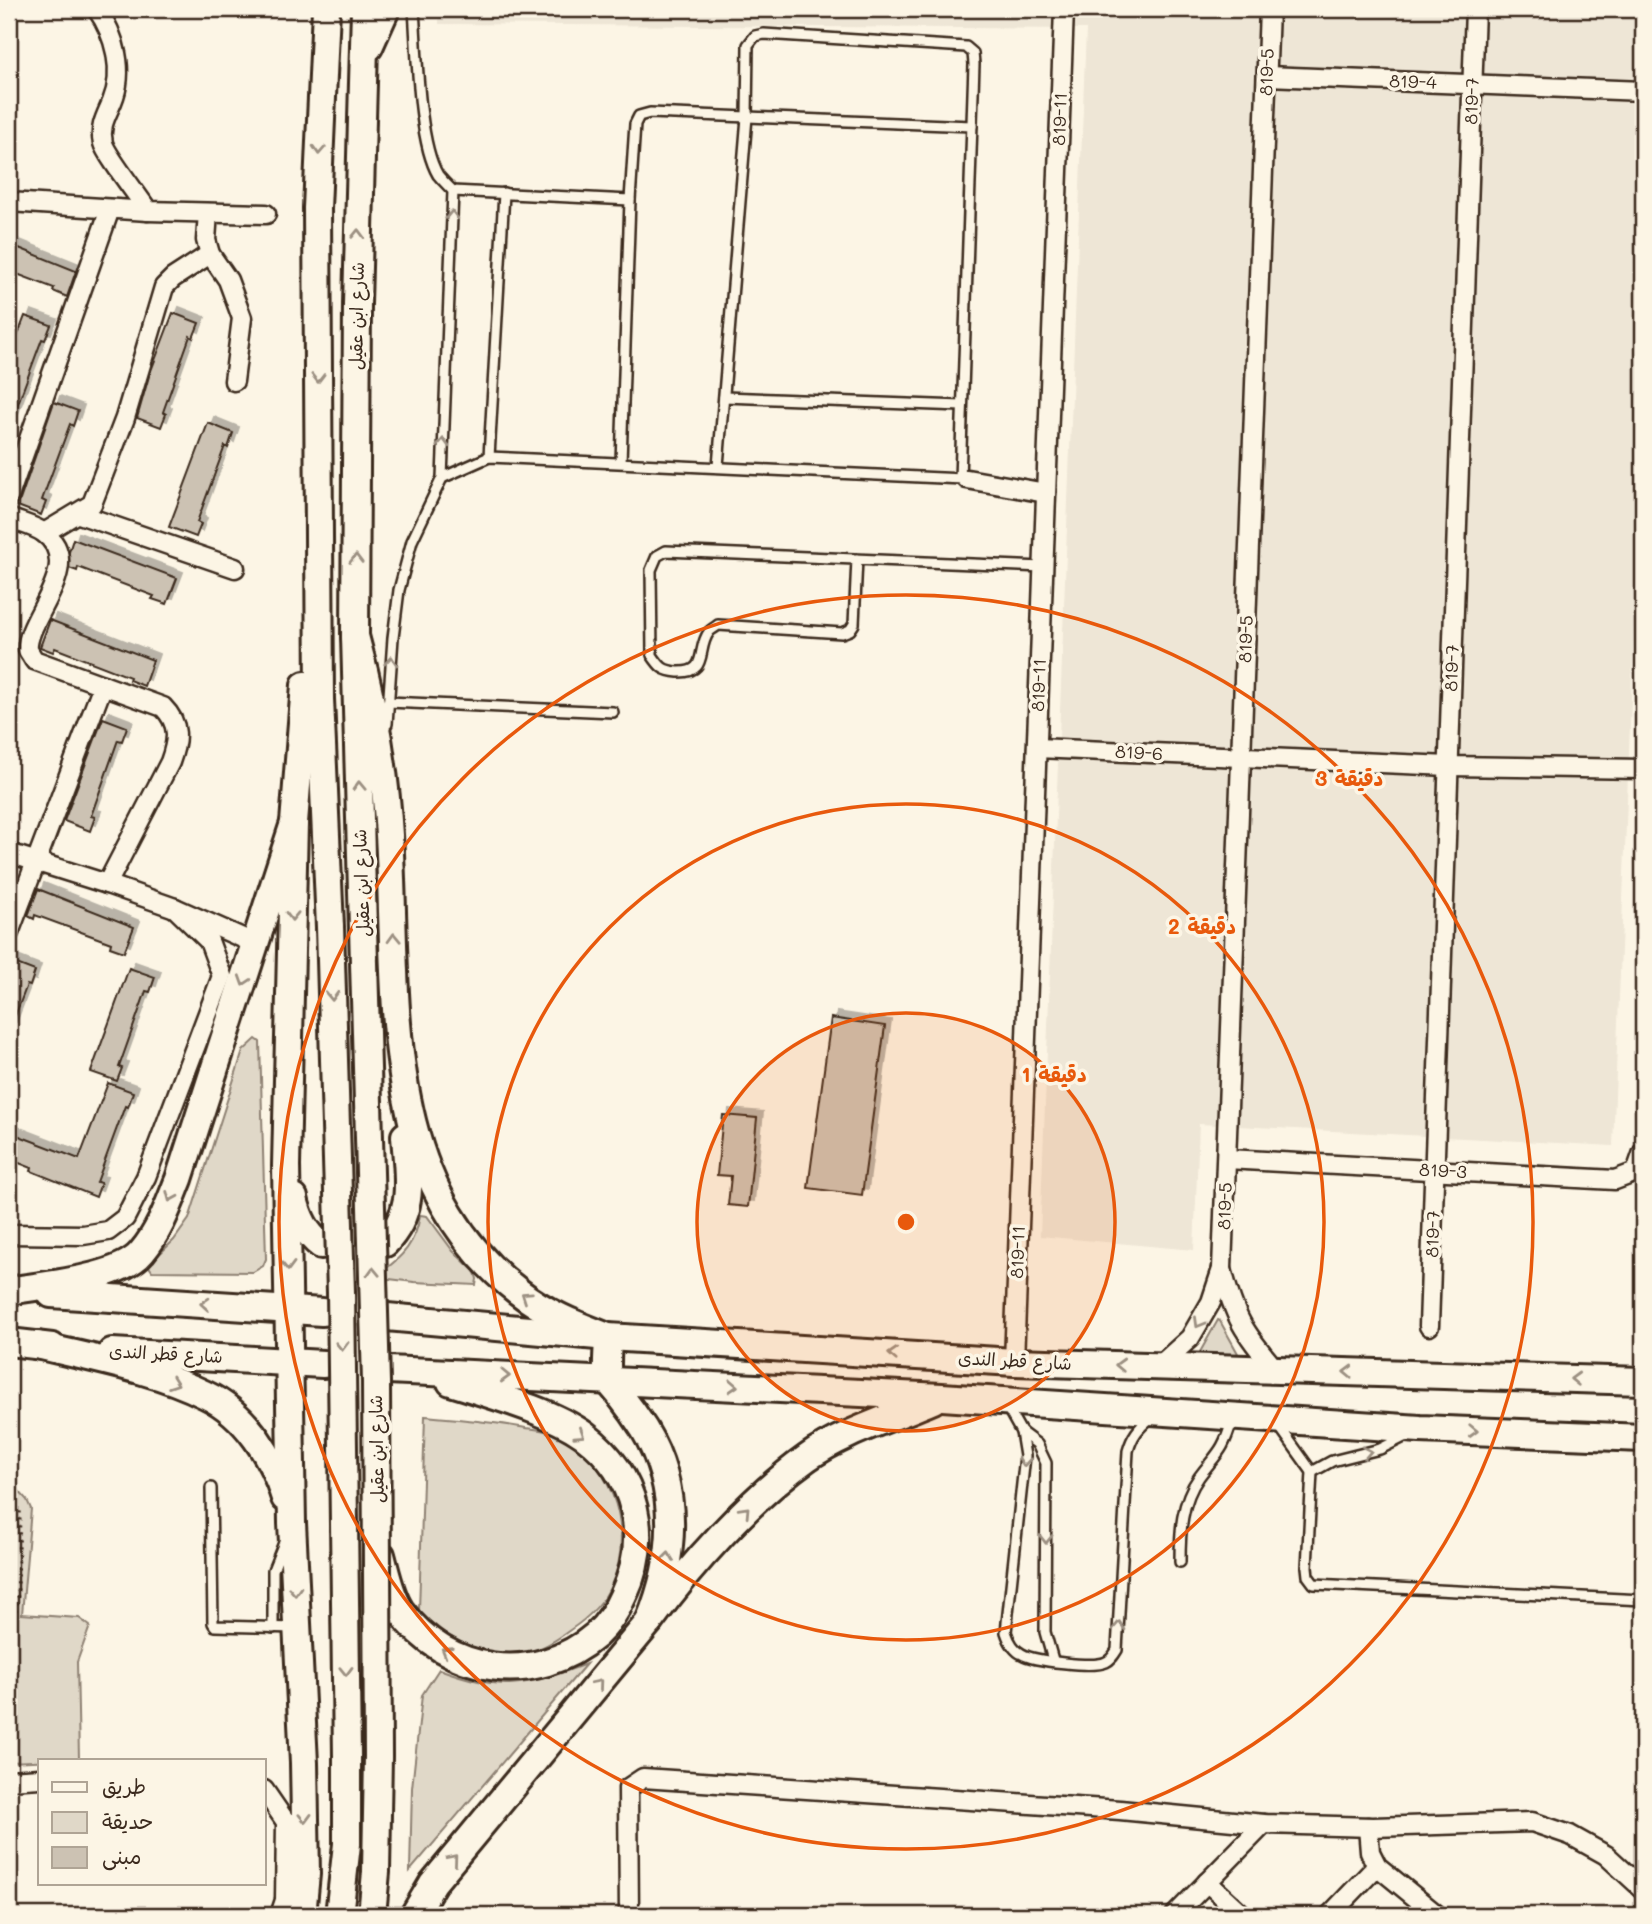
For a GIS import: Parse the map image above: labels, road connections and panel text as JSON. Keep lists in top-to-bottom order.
{
  "streets": {
    "main road": ["شارع ابن عقيل", "شارع قطر الندى"],
    "street": [
      "819-5",
      "819-4",
      "819-7",
      "819-11",
      "819-6",
      "819-3"
    ]
  },
  "crossings": [
    ["819-5", "819-4"],
    ["819-5", "819-6"],
    ["819-5", "819-3"],
    ["819-5", "شارع قطر الندى"],
    ["819-4", "819-7"],
    ["819-7", "819-6"],
    ["819-7", "819-3"],
    ["819-11", "819-6"],
    ["819-11", "شارع قطر الندى"]
  ],
  "legend": ["طريق", "حديقة", "مبنى"],
  "rings": ["3 دقيقة", "2 دقيقة", "1 دقيقة"]
}
